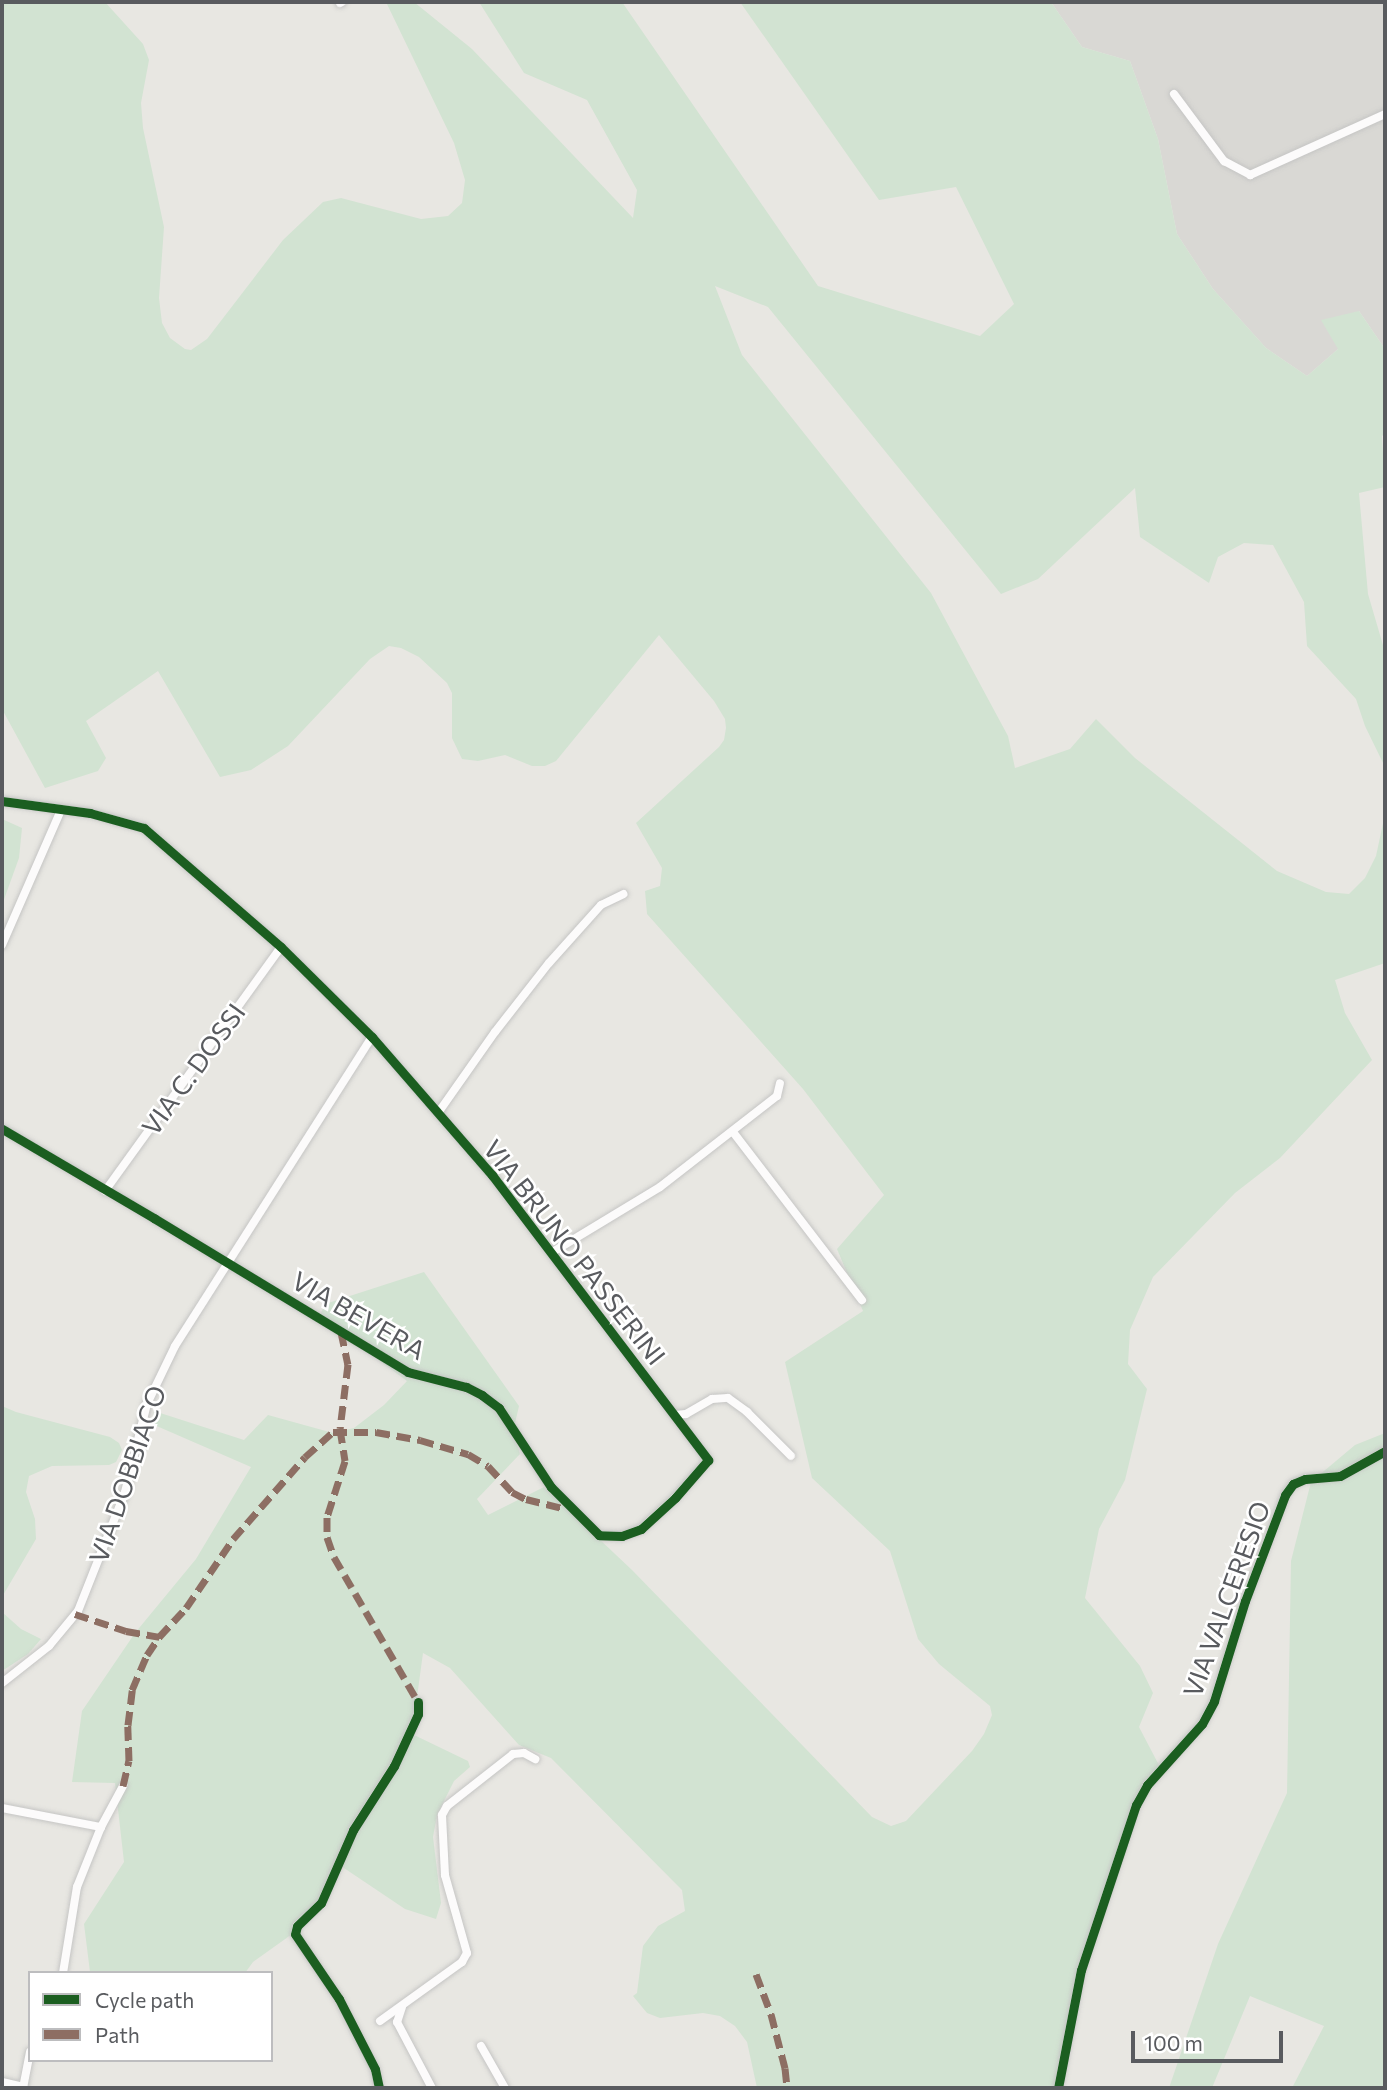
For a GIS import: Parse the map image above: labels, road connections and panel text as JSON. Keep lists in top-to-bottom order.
{
  "streets": {
    "street": [
      "VIA C. DOSSI",
      "VIA BRUNO PASSERINI",
      "VIA BEVERA",
      "VIA DOBBIACO",
      "VIA VALCERESIO"
    ]
  },
  "crossings": [
    ["VIA C. DOSSI", "VIA BRUNO PASSERINI"],
    ["VIA BRUNO PASSERINI", "VIA BEVERA"],
    ["VIA BRUNO PASSERINI", "VIA DOBBIACO"],
    ["VIA BEVERA", "VIA DOBBIACO"]
  ],
  "legend": ["Cycle path", "Path"],
  "scale_bar": "100 m"
}
